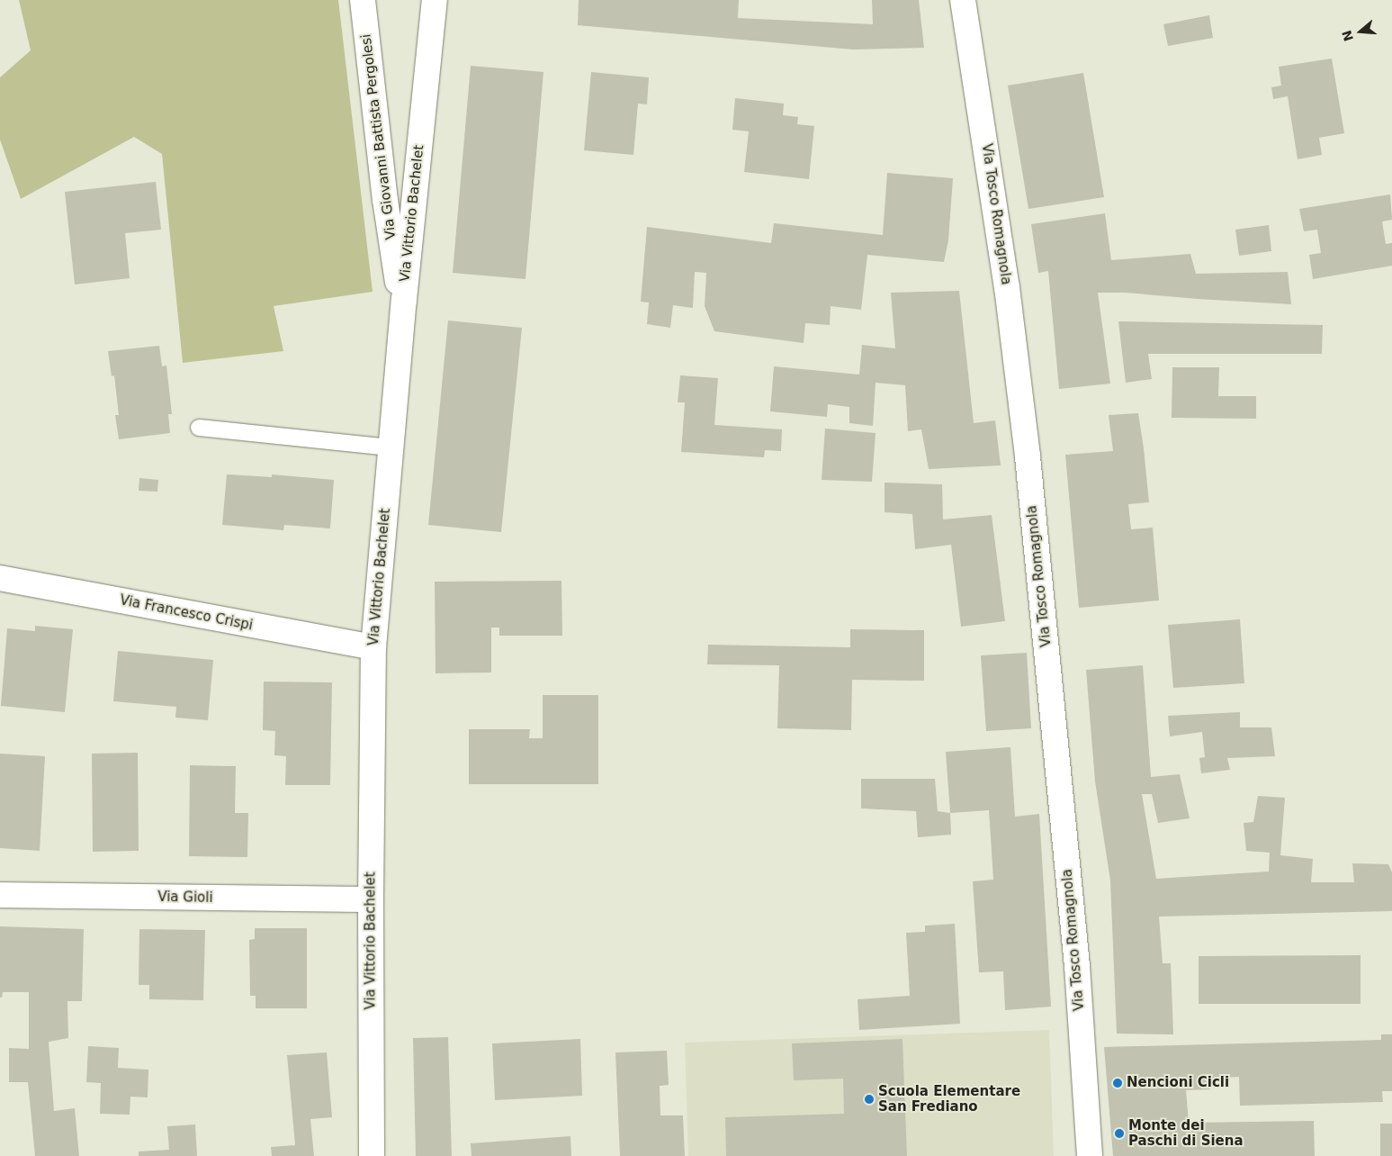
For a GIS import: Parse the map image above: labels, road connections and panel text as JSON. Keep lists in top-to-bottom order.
{
  "streets": {
    "street": [
      "Via Giovanni Battista Pergolesi",
      "Via Vittorio Bachelet",
      "Via Tosco Romagnola",
      "Via Francesco Crispi",
      "Via Gioli"
    ]
  },
  "crossings": [
    ["Via Giovanni Battista Pergolesi", "Via Vittorio Bachelet"],
    ["Via Vittorio Bachelet", "Via Francesco Crispi"],
    ["Via Vittorio Bachelet", "Via Gioli"]
  ],
  "places": ["Nencioni Cicli", "Scuola Elementare San Frediano", "Monte dei Paschi di Siena"],
  "north": "left"
}
